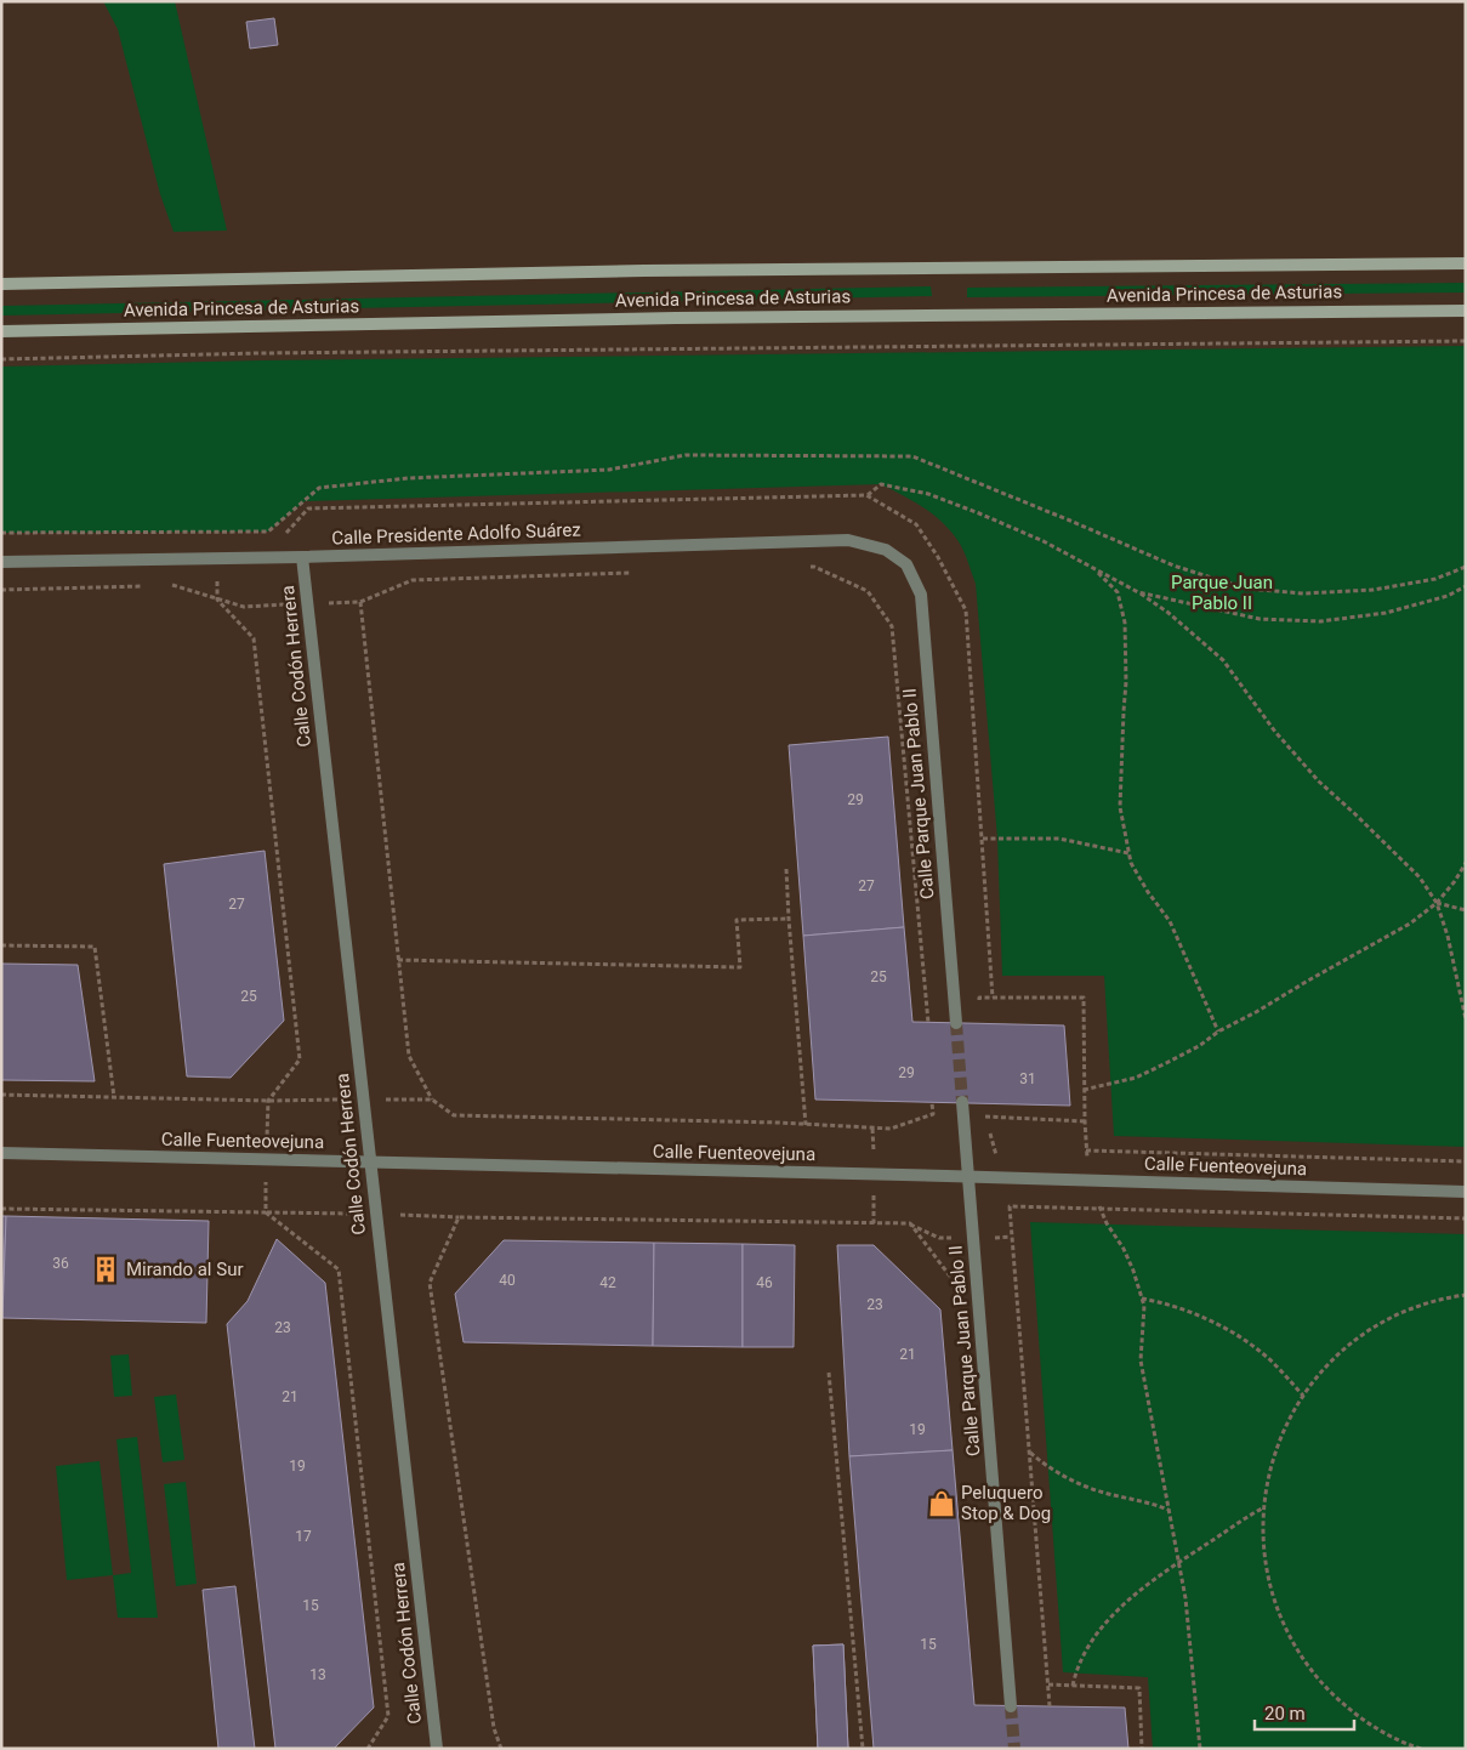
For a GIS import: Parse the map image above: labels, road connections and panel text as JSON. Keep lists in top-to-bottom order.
{
  "streets": {
    "main road": ["Avenida Princesa de Asturias"],
    "street": [
      "Calle Presidente Adolfo Suárez",
      "Calle Codón Herrera",
      "Calle Parque Juan Pablo II",
      "Calle Fuenteovejuna"
    ]
  },
  "crossings": [
    ["Calle Presidente Adolfo Suárez", "Calle Codón Herrera"],
    ["Calle Presidente Adolfo Suárez", "Calle Parque Juan Pablo II"],
    ["Calle Codón Herrera", "Calle Fuenteovejuna"],
    ["Calle Parque Juan Pablo II", "Calle Fuenteovejuna"]
  ],
  "parks": ["Parque Juan Pablo II"],
  "places": {
    "building": ["Mirando al Sur"],
    "shop": ["Peluquero Stop & Dog"]
  },
  "house_numbers": [
    "29",
    "27",
    "27",
    "25",
    "25",
    "29",
    "31",
    "36",
    "40",
    "42",
    "46",
    "23",
    "23",
    "21",
    "21",
    "19",
    "19",
    "17",
    "15",
    "15",
    "13"
  ],
  "scale_bar": "20 m"
}
